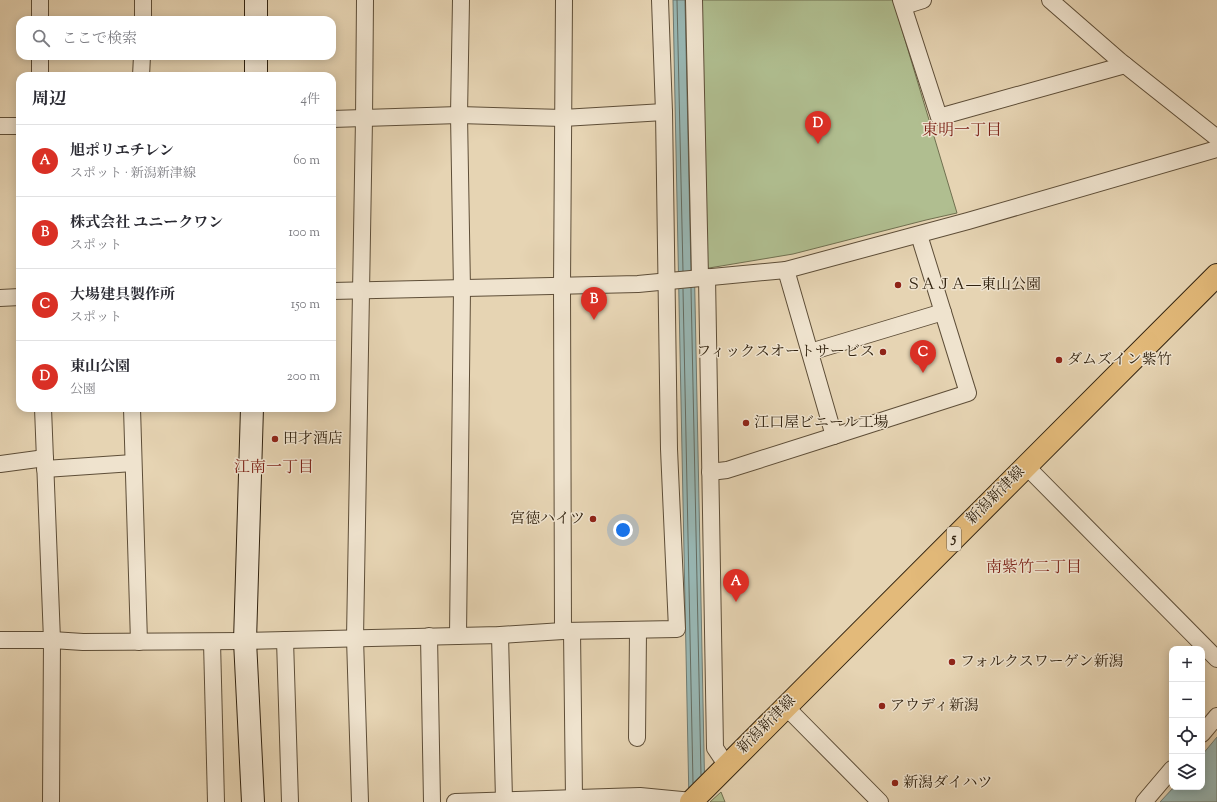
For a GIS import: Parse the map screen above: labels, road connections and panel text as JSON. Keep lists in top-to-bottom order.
{
  "streets": {
    "main road": ["新潟新津線", "5"]
  },
  "districts": ["東明一丁目", "江南一丁目", "南紫竹二丁目"],
  "places": [
    "ＳＡＪＡ―東山公園",
    "フィックスオートサービス",
    "ダムズイン紫竹",
    "江口屋ビニール工場",
    "田才酒店",
    "宮徳ハイツ",
    "フォルクスワーゲン新潟",
    "アウディ新潟",
    "新潟ダイハツ"
  ],
  "page": {
    "search": "ここで検索",
    "heading": ["周辺", "4件"],
    "pins": [
      "D",
      "B",
      "C",
      "A"
    ],
    "list": [
      {
        "mark": "A",
        "name": "旭ポリエチレン",
        "note": "スポット · 新潟新津線",
        "value": "60 m"
      },
      {
        "mark": "B",
        "name": "株式会社 ユニークワン",
        "note": "スポット",
        "value": "100 m"
      },
      {
        "mark": "C",
        "name": "大場建具製作所",
        "note": "スポット",
        "value": "150 m"
      },
      {
        "mark": "D",
        "name": "東山公園",
        "note": "公園",
        "value": "200 m"
      }
    ],
    "map_buttons": ["+", "−"]
  }
}
